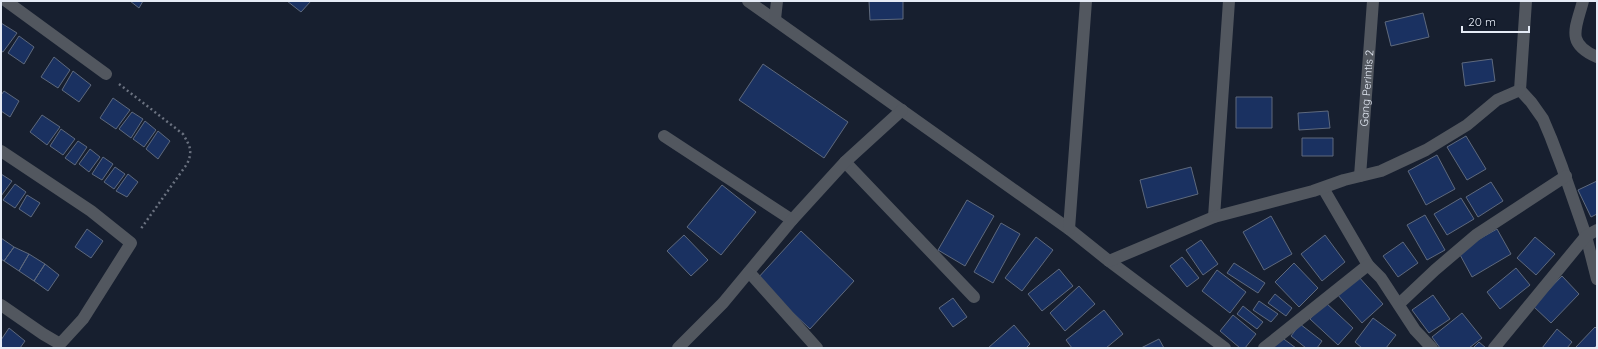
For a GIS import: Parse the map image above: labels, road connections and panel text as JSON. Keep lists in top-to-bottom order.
{
  "streets": {
    "street": ["Gang Perintis 2"]
  },
  "scale_bar": "20 m"
}
